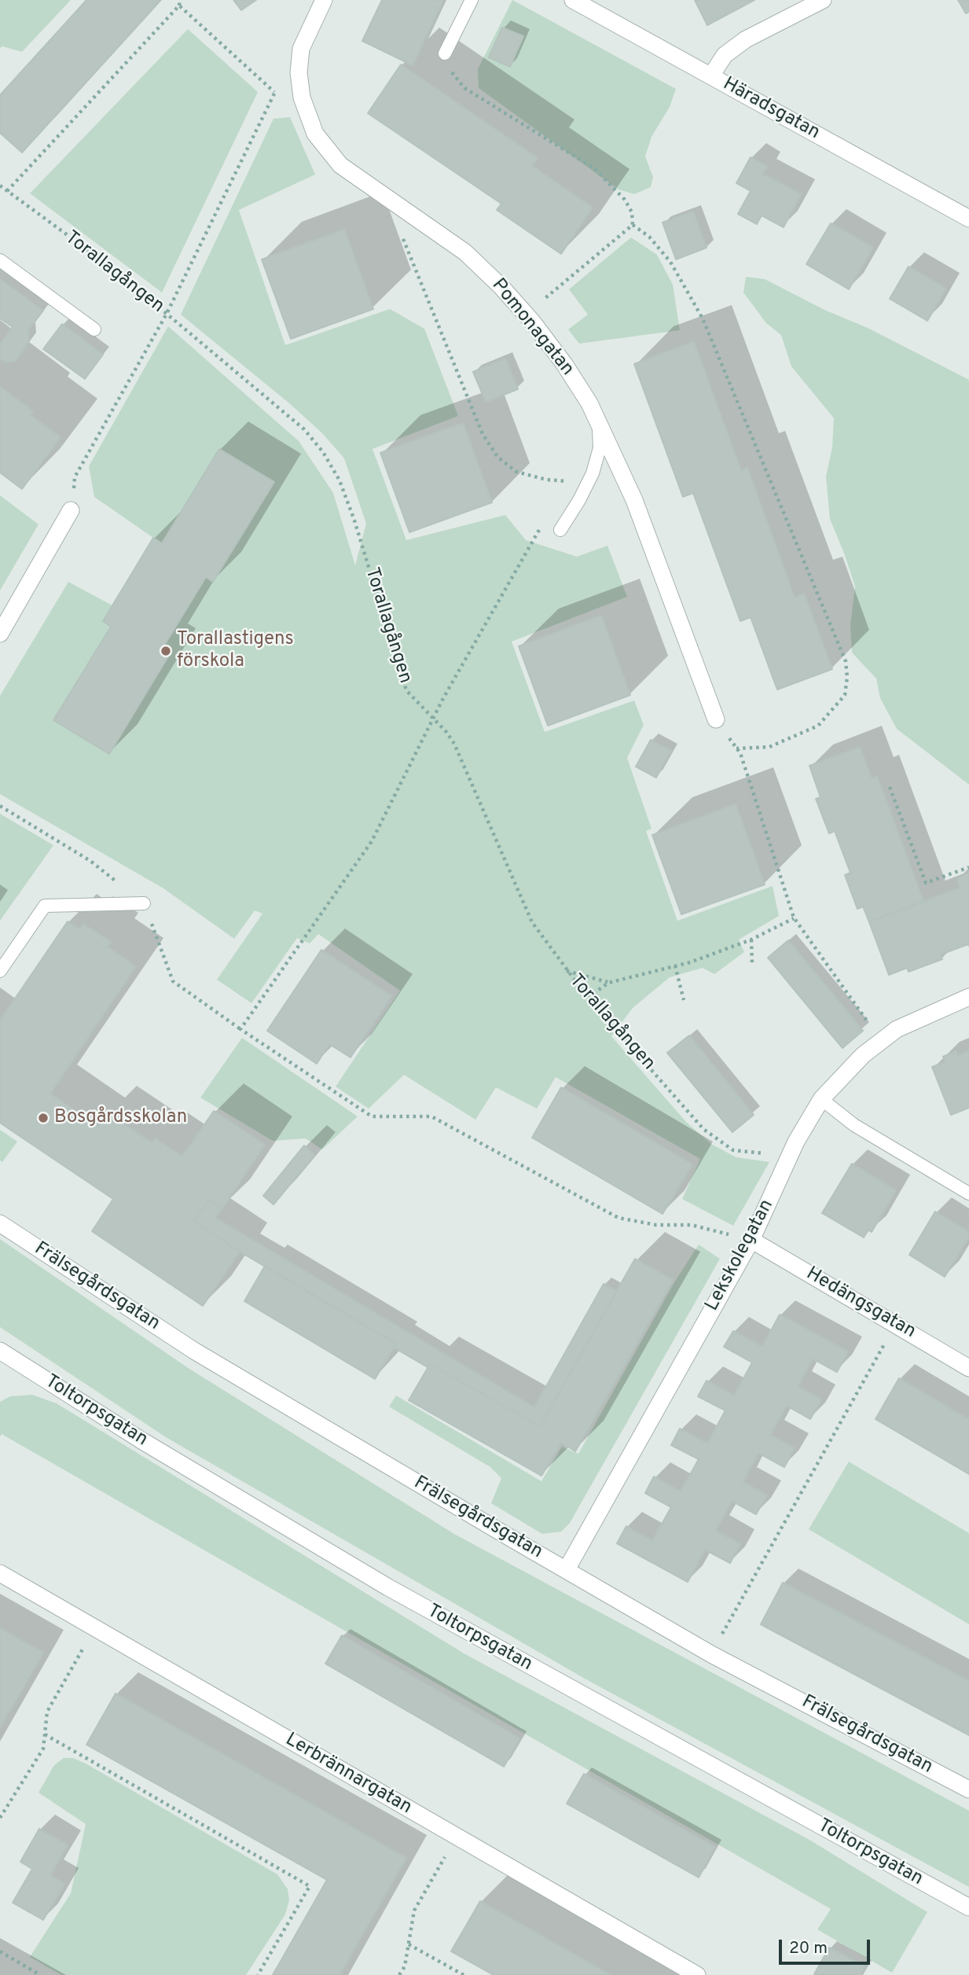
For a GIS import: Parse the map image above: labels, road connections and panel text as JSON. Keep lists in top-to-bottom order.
{
  "streets": {
    "street": [
      "Häradsgatan",
      "Pomonagatan",
      "Lekskolegatan",
      "Frälsegårdsgatan",
      "Hedängsgatan",
      "Toltorpsgatan",
      "Lerbrännargatan"
    ],
    "path": ["Torallagången"]
  },
  "crossings": [
    ["Torallagången", "Lekskolegatan"],
    ["Lekskolegatan", "Frälsegårdsgatan"],
    ["Lekskolegatan", "Hedängsgatan"]
  ],
  "places": ["Torallastigens förskola", "Bosgårdsskolan"],
  "scale_bar": "20 m"
}
